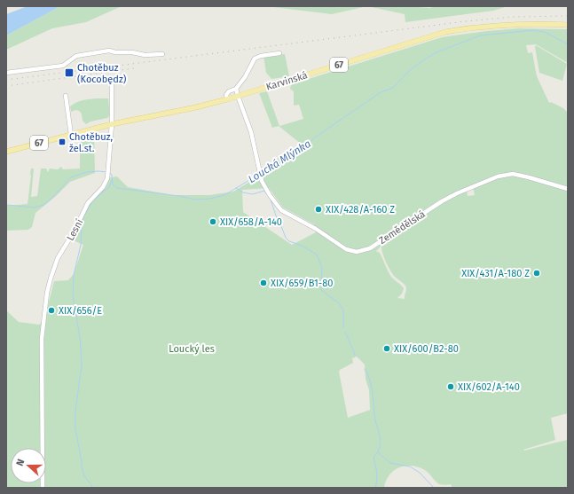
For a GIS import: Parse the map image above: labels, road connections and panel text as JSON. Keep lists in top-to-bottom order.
{
  "streets": {
    "main road": ["67", "Karvinská"],
    "street": ["Zemědělská", "Lesní"]
  },
  "crossings": [
    ["Karvinská", "Zemědělská"],
    ["Karvinská", "Lesní"]
  ],
  "water": ["Loucká Mlýnka"],
  "parks": ["Loucký les"],
  "places": {
    "transit": ["Chotěbuz (Kocobędz)", "Chotěbuz, žel.st."],
    "other": [
      "XIX/428/A-160 Z",
      "XIX/658/A-140",
      "XIX/431/A-180 Z",
      "XIX/659/B1-80",
      "XIX/656/E",
      "XIX/600/B2-80",
      "XIX/602/A-140"
    ]
  },
  "north": "left"
}
